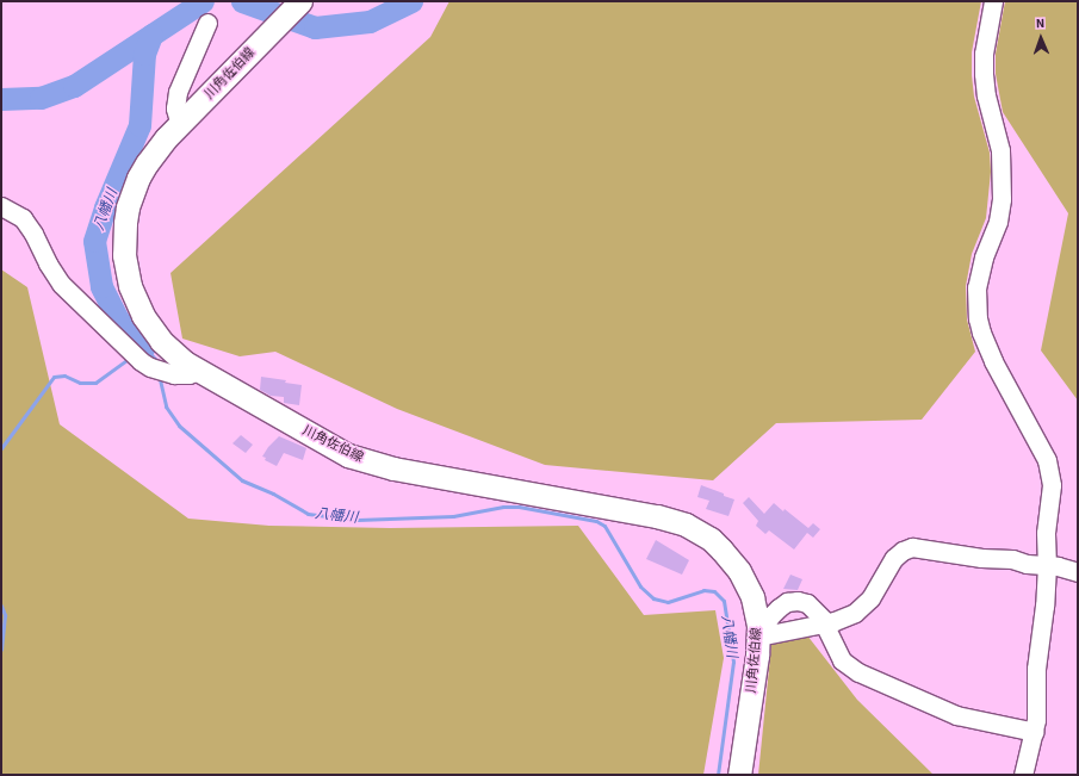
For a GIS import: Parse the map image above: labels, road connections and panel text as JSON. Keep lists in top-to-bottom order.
{
  "streets": {
    "main road": ["川角佐伯線"]
  },
  "water": ["八幡川"],
  "north": "top"
}
